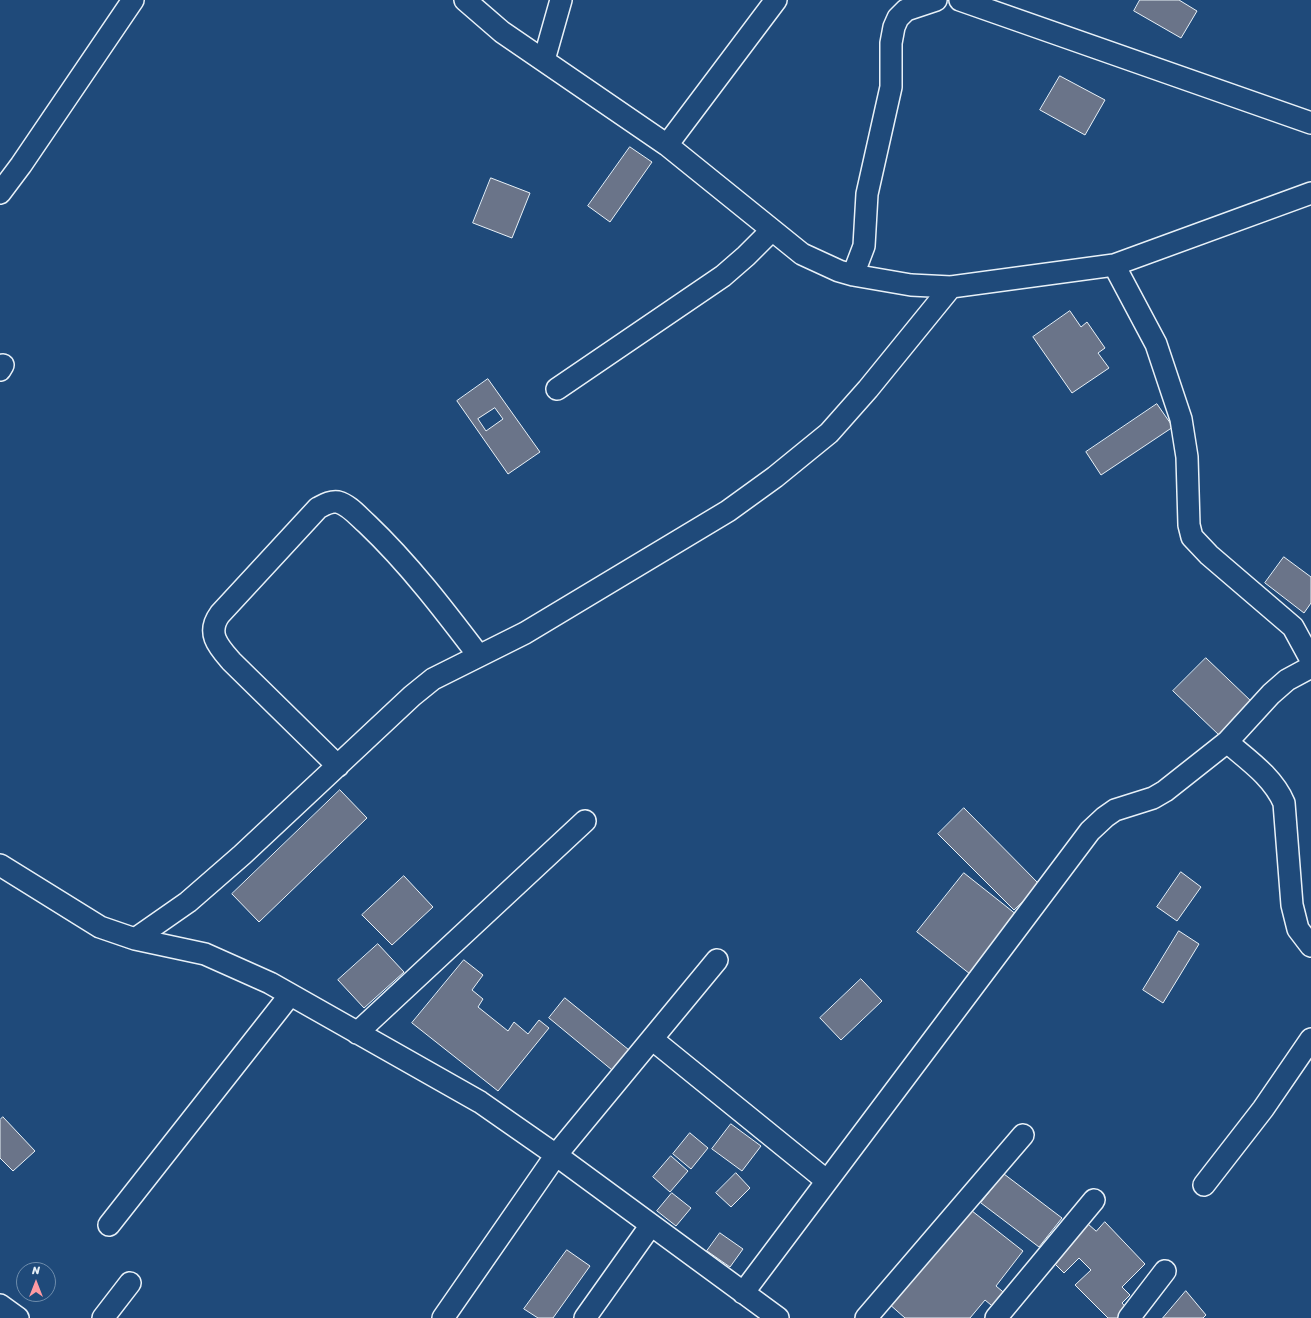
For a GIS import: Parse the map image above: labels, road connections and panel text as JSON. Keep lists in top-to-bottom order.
{
  "north": "top"
}
